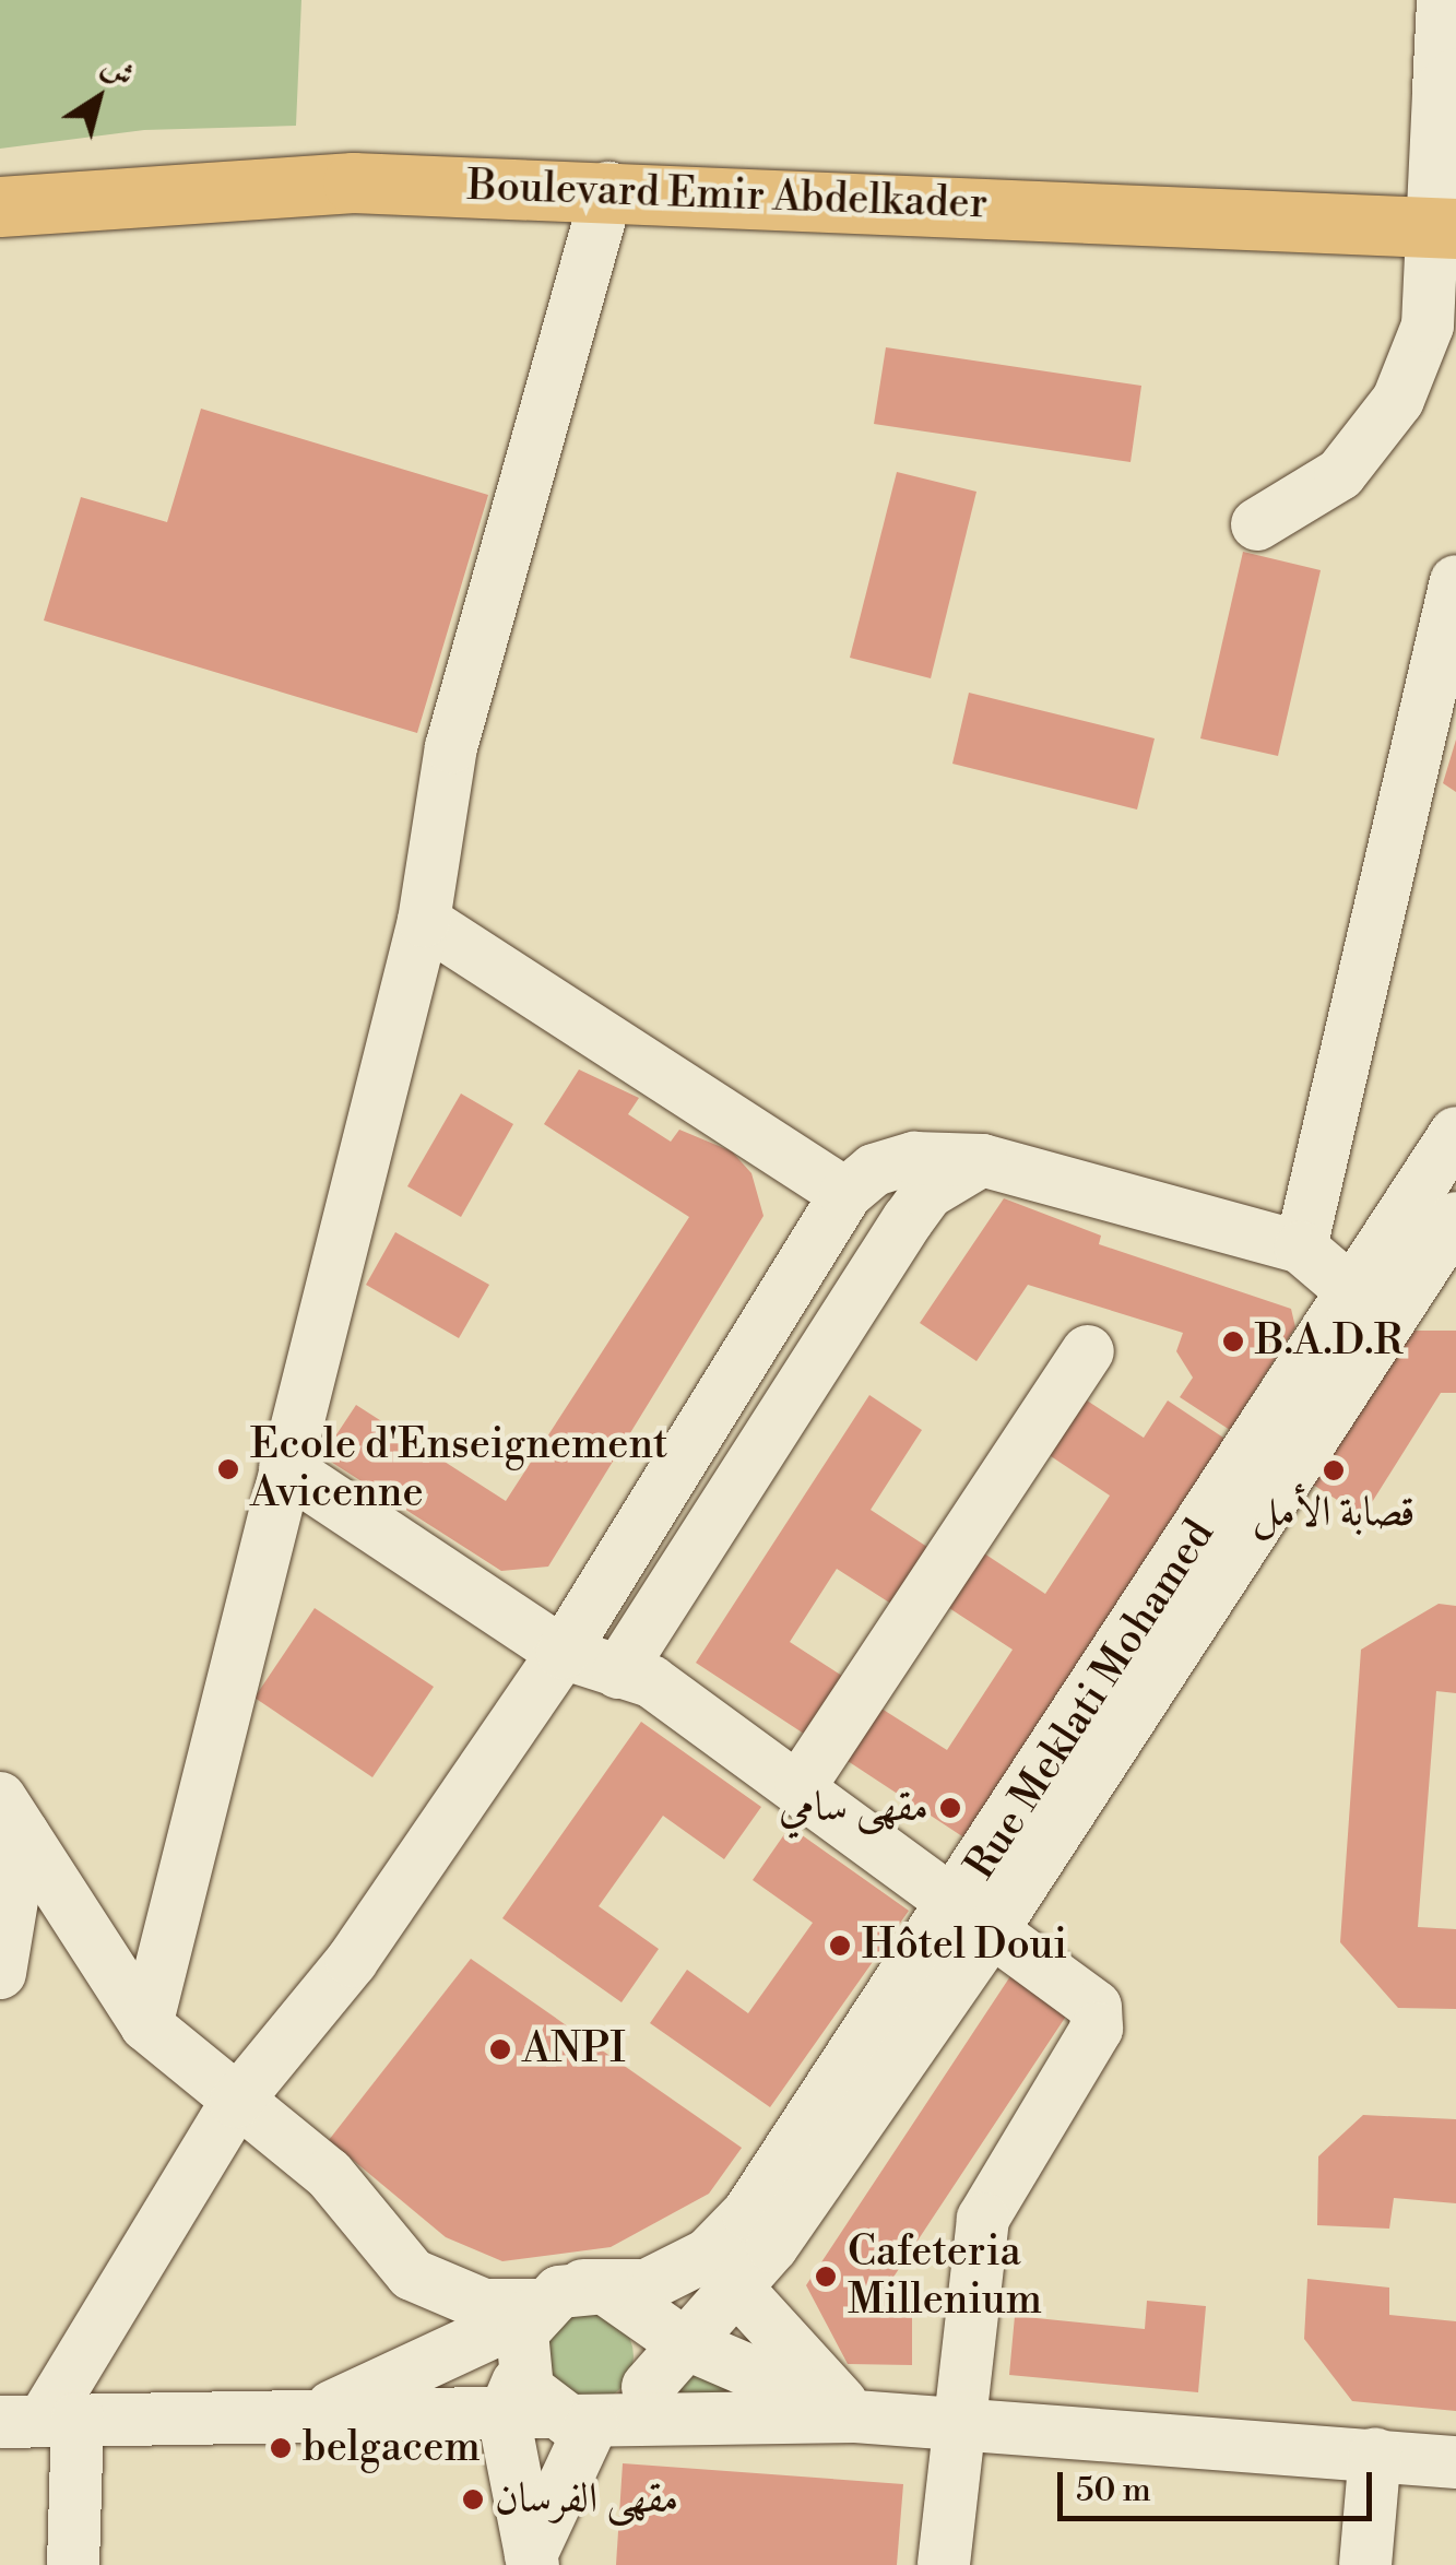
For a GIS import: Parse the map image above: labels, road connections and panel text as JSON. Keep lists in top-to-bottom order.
{
  "streets": {
    "main road": ["Boulevard Emir Abdelkader"],
    "street": ["Rue Meklati Mohamed"]
  },
  "places": [
    "B.A.D.R",
    "Ecole d'Enseignement Avicenne",
    "قصابة الأمل",
    "مقهى سامي",
    "Hôtel Doui",
    "ANPI",
    "Cafeteria Millenium",
    "belgacem",
    "مقهى الفرسان"
  ],
  "scale_bar": "50 m",
  "north": "top right"
}
